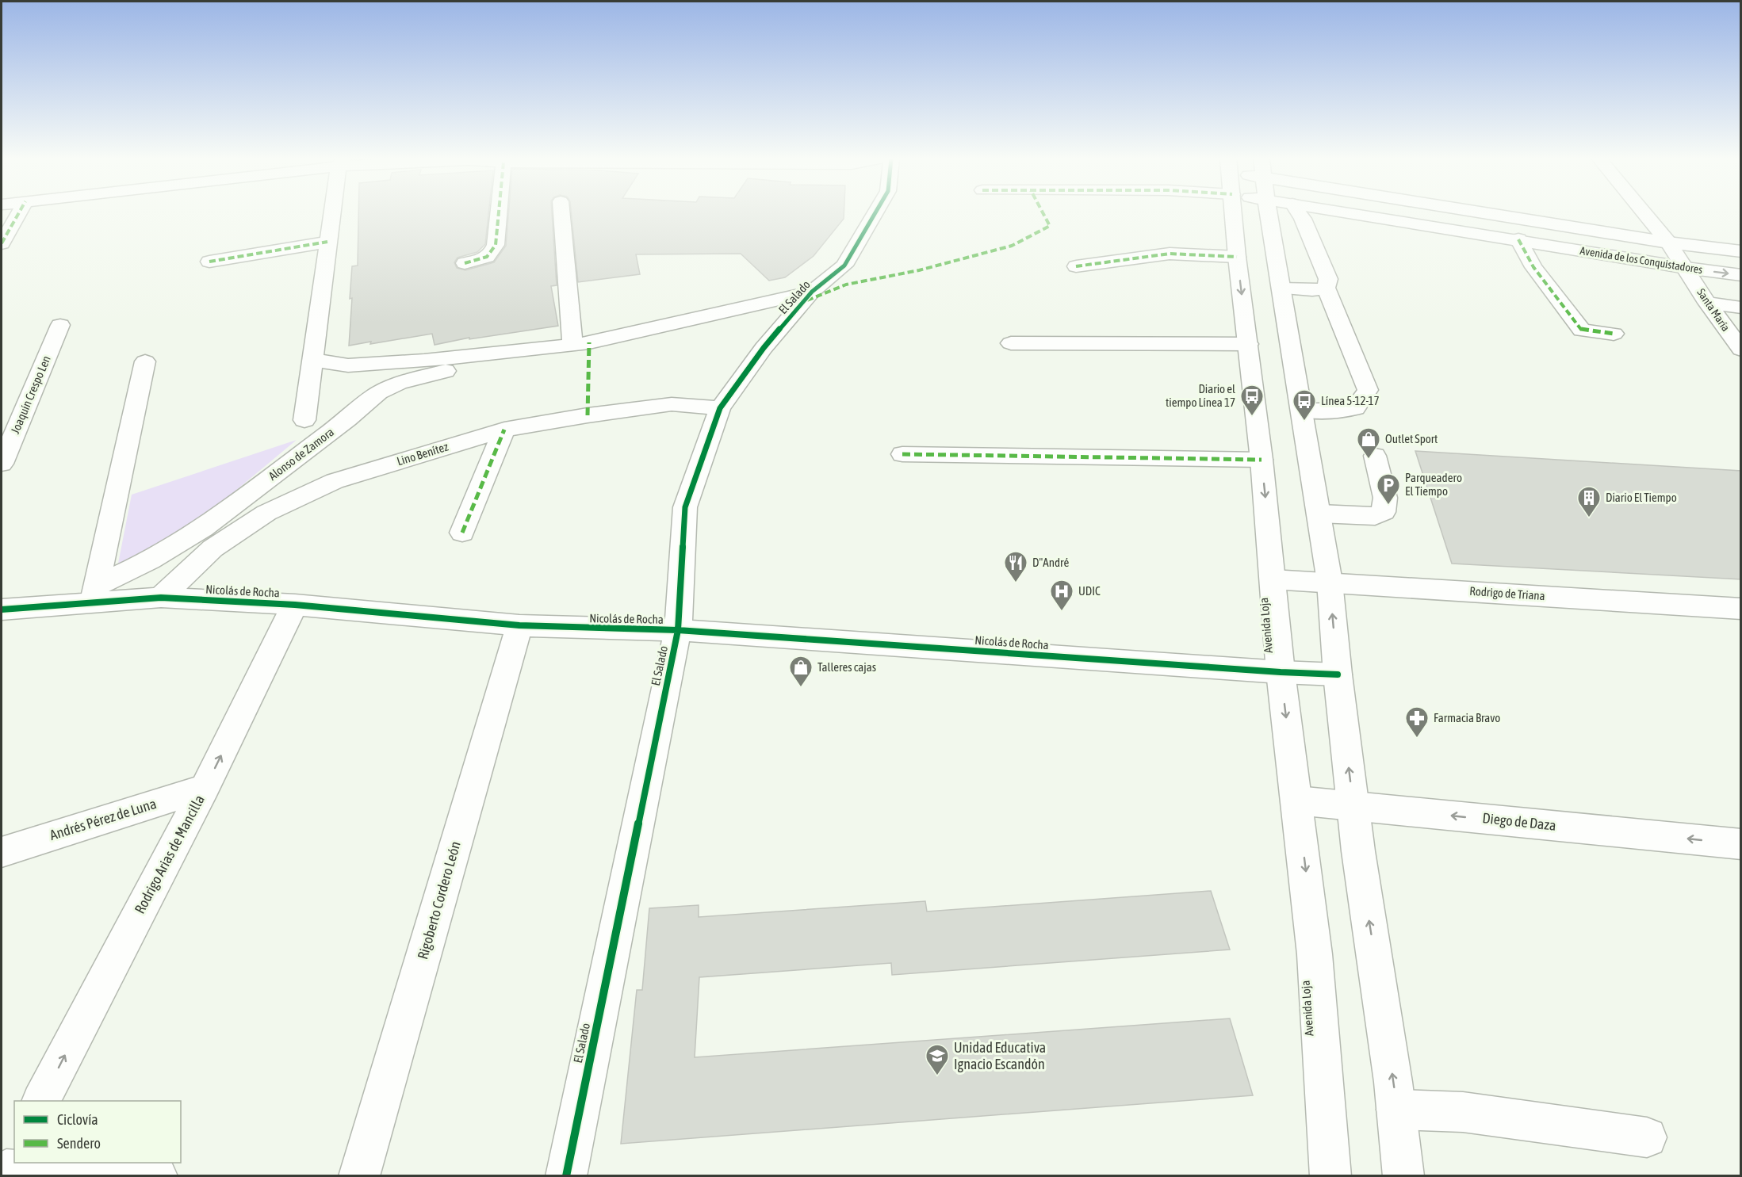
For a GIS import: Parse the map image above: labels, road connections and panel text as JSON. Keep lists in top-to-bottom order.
{
  "streets": {
    "street": [
      "Avenida de los Conquistadores",
      "El Salado",
      "Santa María",
      "Joaquín Crespo Len",
      "Alonso de Zamora",
      "Lino Benítez",
      "Nicolás de Rocha",
      "Rodrigo de Triana",
      "Avenida Loja",
      "Andrés Pérez de Luna",
      "Diego de Daza",
      "Rodrigo Arias de Mancilla",
      "Rigoberto Cordero León"
    ]
  },
  "crossings": [
    ["Avenida de los Conquistadores", "Santa María"],
    ["El Salado", "Lino Benítez"],
    ["El Salado", "Nicolás de Rocha"],
    ["Alonso de Zamora", "Nicolás de Rocha"],
    ["Lino Benítez", "Nicolás de Rocha"],
    ["Nicolás de Rocha", "Avenida Loja"],
    ["Nicolás de Rocha", "Rodrigo Arias de Mancilla"],
    ["Nicolás de Rocha", "Rigoberto Cordero León"],
    ["Rodrigo de Triana", "Avenida Loja"],
    ["Avenida Loja", "Diego de Daza"],
    ["Andrés Pérez de Luna", "Rodrigo Arias de Mancilla"]
  ],
  "one_way": ["Diego de Daza", "Rodrigo Arias de Mancilla"],
  "places": {
    "bus stop": ["Diario el tiempo Línea 17", "Línea 5-12-17"],
    "shop": ["Outlet Sport", "Talleres cajas"],
    "parking": ["Parqueadero El Tiempo"],
    "building": ["Diario El Tiempo"],
    "restaurant": ["D''André"],
    "hospital": ["UDIC"],
    "pharmacy": ["Farmacia Bravo"],
    "school or university": ["Unidad Educativa Ignacio Escandón"]
  },
  "legend": ["Ciclovía", "Sendero"]
}
